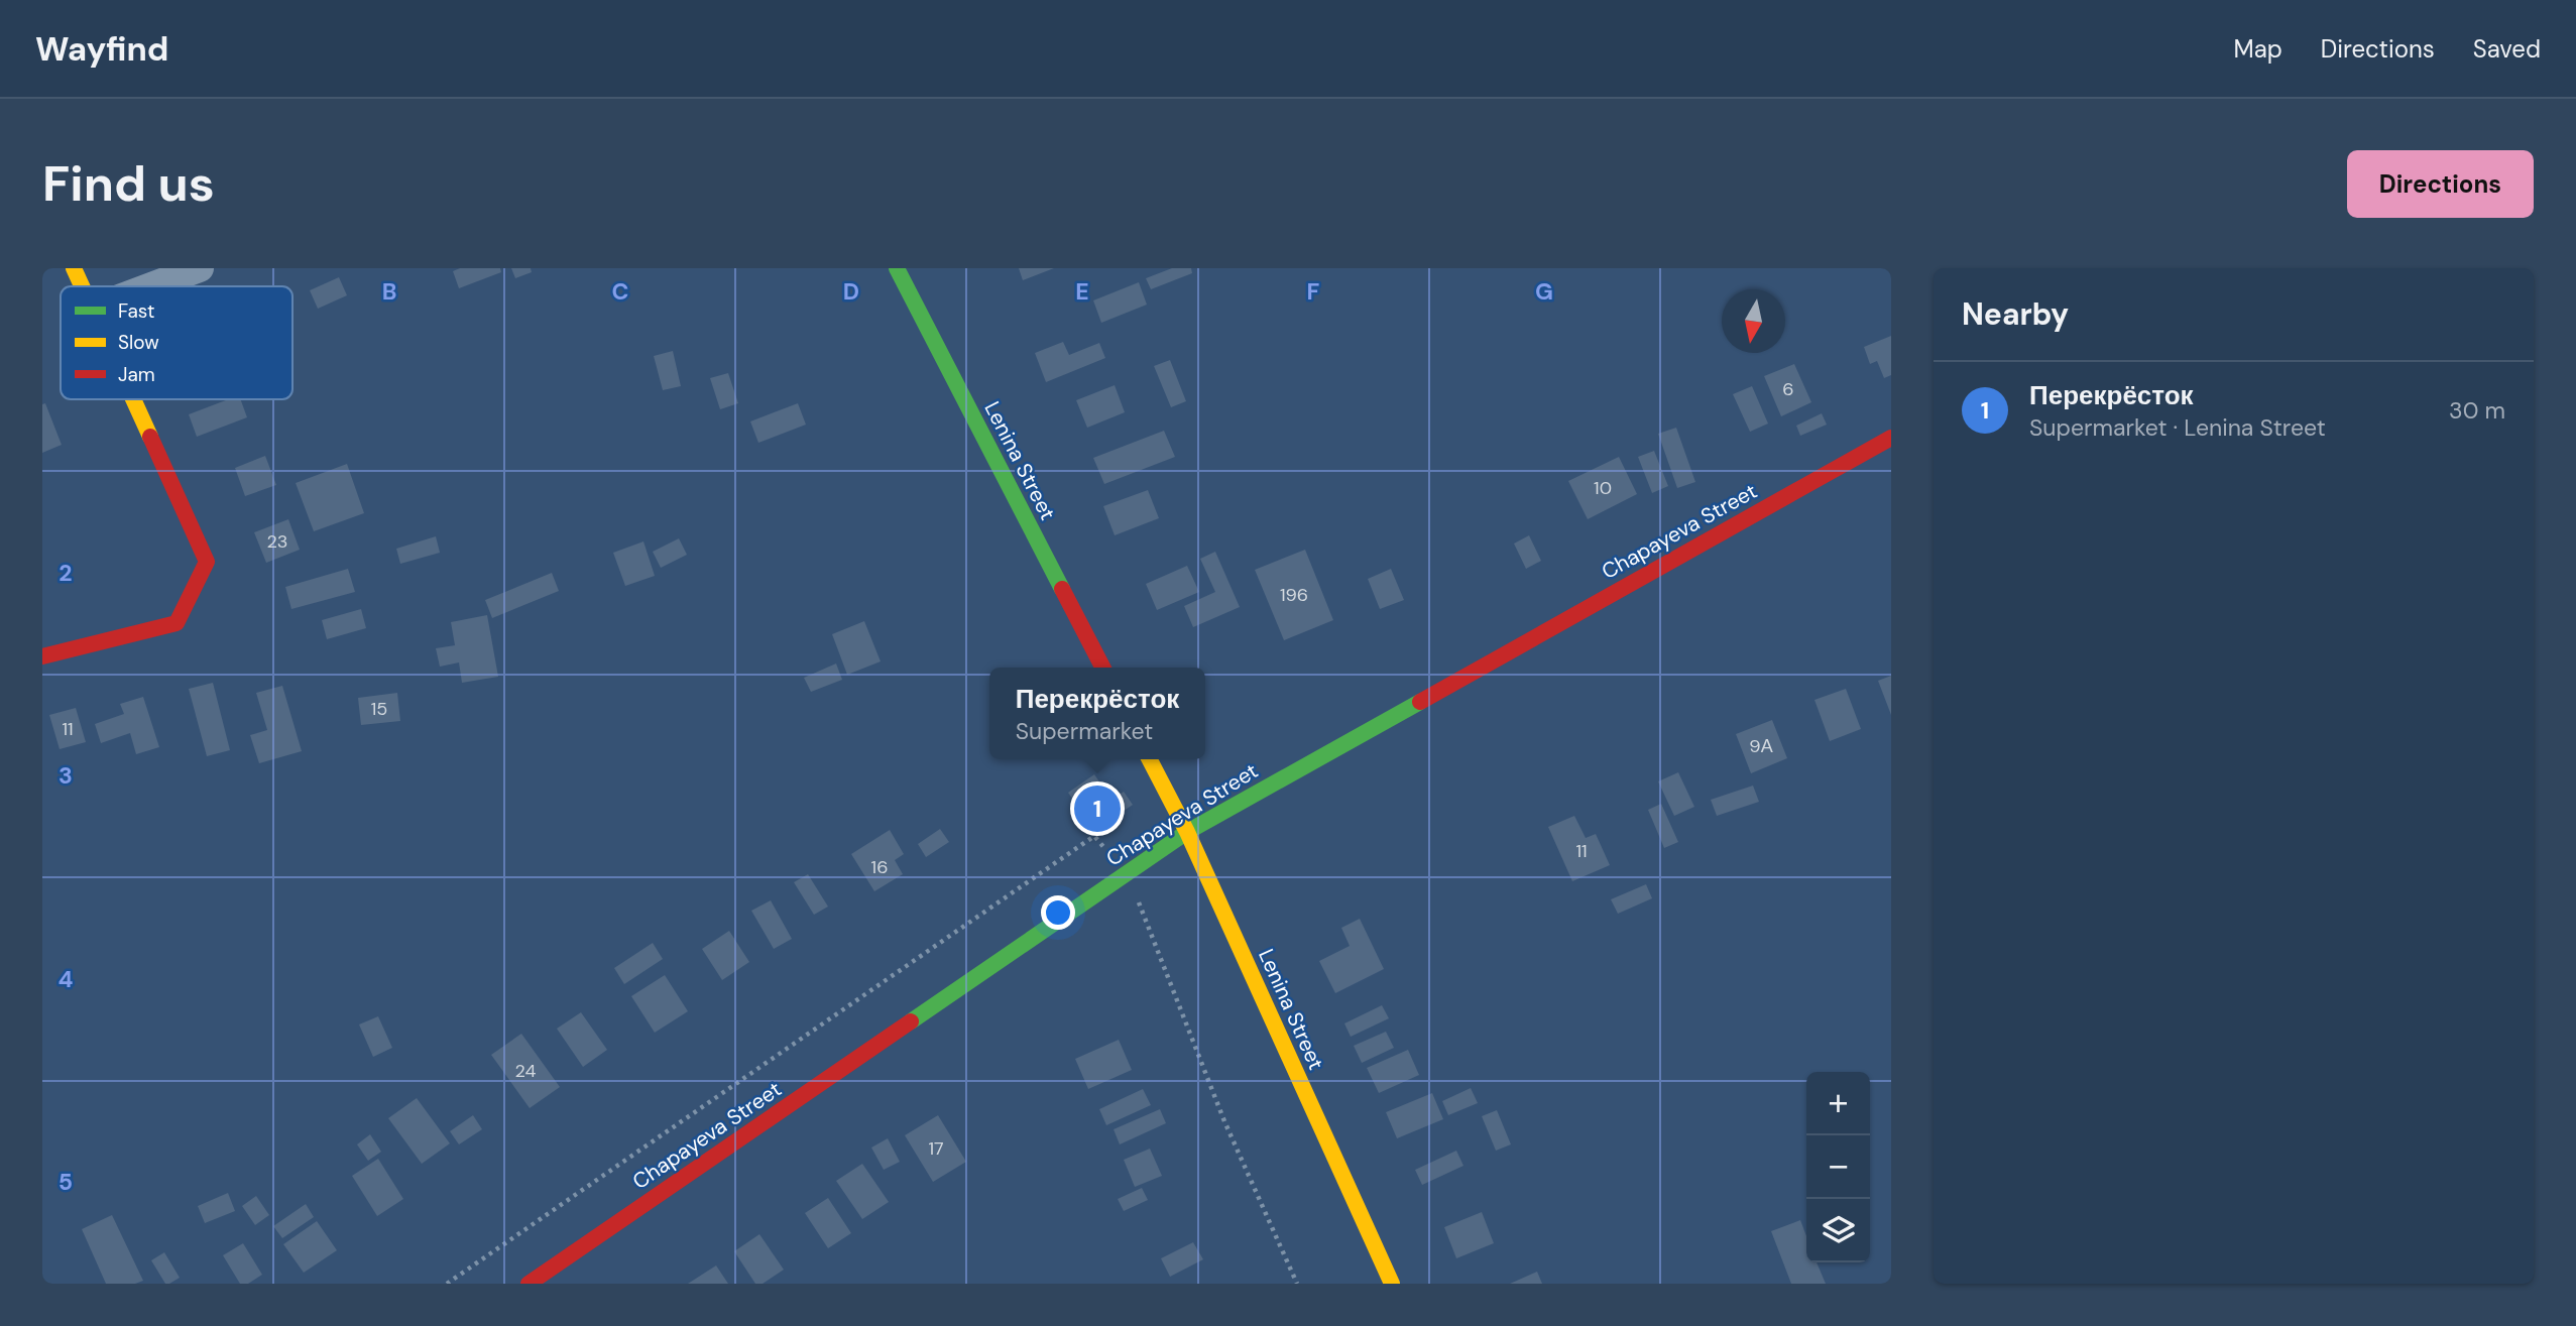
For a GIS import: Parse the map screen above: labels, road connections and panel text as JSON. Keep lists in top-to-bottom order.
{
  "streets": {
    "main road": ["Lenina Street", "Chapayeva Street"]
  },
  "crossings": [
    ["Lenina Street", "Chapayeva Street"]
  ],
  "house_numbers": [
    "6",
    "10",
    "23",
    "196",
    "15",
    "11",
    "9А",
    "11",
    "16",
    "24",
    "17"
  ],
  "legend": ["Fast", "Slow", "Jam"],
  "north": "bottom",
  "page": {
    "header": "Wayfind",
    "nav": ["Map", "Directions", "Saved"],
    "buttons": "Directions",
    "title": "Find us",
    "heading": "Nearby",
    "list": [
      {
        "mark": "1",
        "name": "Перекрёсток",
        "note": "Supermarket · Lenina Street",
        "value": "30 m"
      }
    ],
    "popup": ["Перекрёсток", "Supermarket"],
    "pins": "1",
    "map_buttons": ["+", "−"]
  },
  "grid": {
    "columns": [
      "B",
      "C",
      "D",
      "E",
      "F",
      "G"
    ],
    "rows": [
      "2",
      "3",
      "4",
      "5"
    ]
  }
}
